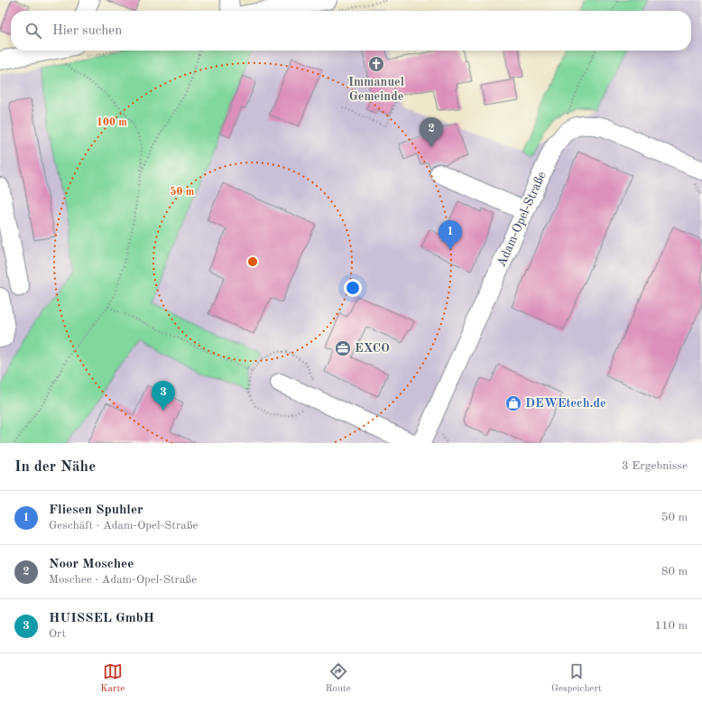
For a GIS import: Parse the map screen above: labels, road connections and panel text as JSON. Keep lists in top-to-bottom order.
{
  "streets": {
    "street": ["Adam-Opel-Straße"]
  },
  "places": {
    "church": ["Immanuel Gemeinde"],
    "office": ["EXCO"],
    "shop": ["DEWEtech.de"]
  },
  "page": {
    "search": "Hier suchen",
    "pins": ["2", "1", "3"],
    "heading": ["In der Nähe", "3 Ergebnisse"],
    "list": [
      {
        "mark": "1",
        "name": "Fliesen Spuhler",
        "note": "Geschäft · Adam-Opel-Straße",
        "value": "50 m"
      },
      {
        "mark": "2",
        "name": "Noor Moschee",
        "note": "Moschee · Adam-Opel-Straße",
        "value": "80 m"
      },
      {
        "mark": "3",
        "name": "HUISSEL GmbH",
        "note": "Ort",
        "value": "110 m"
      }
    ],
    "nav": ["Karte", "Route", "Gespeichert"]
  },
  "rings": ["100 m", "50 m"]
}
